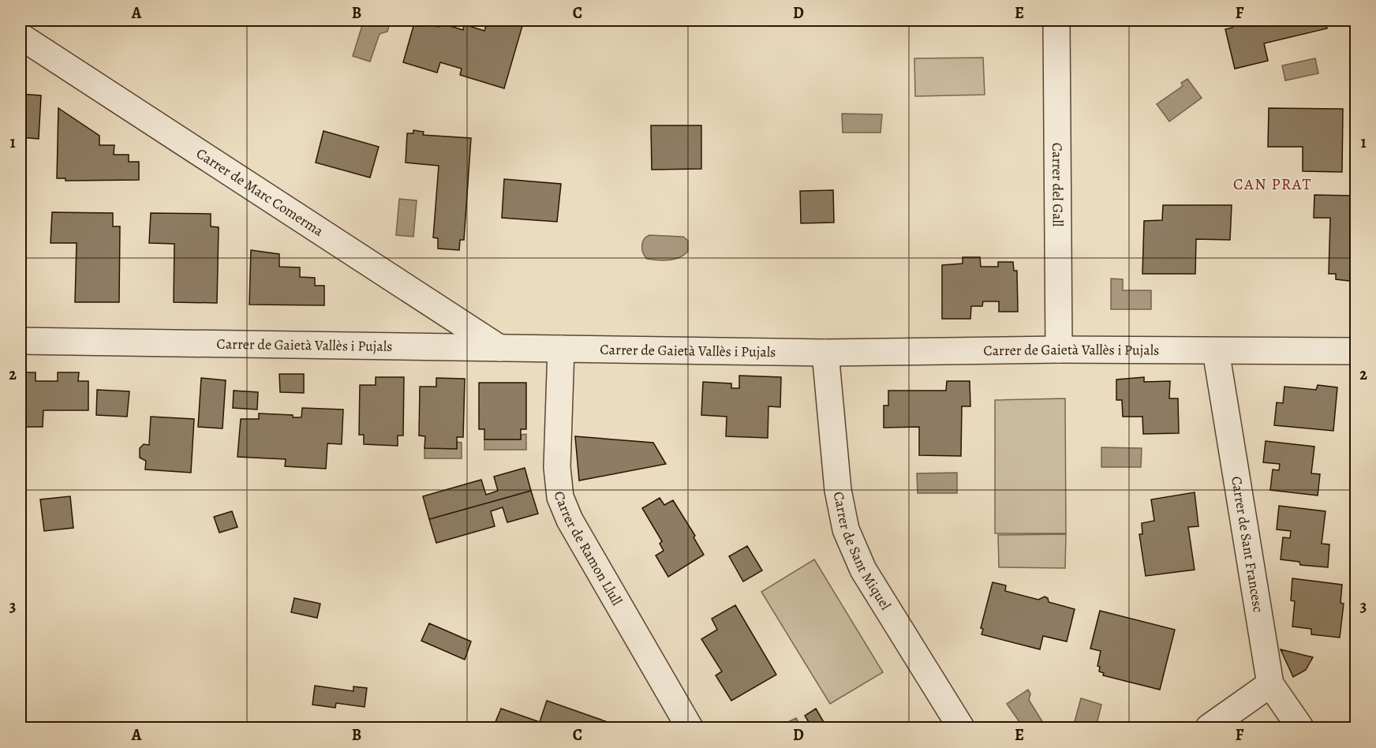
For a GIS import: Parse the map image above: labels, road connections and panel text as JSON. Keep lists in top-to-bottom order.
{
  "streets": {
    "street": [
      "Carrer del Gall",
      "Carrer de Marc Comerma",
      "Carrer de Gaietà Vallès i Pujals",
      "Carrer de Sant Francesc",
      "Carrer de Ramon Llull",
      "Carrer de Sant Miquel"
    ]
  },
  "crossings": [
    ["Carrer del Gall", "Carrer de Gaietà Vallès i Pujals"],
    ["Carrer de Marc Comerma", "Carrer de Gaietà Vallès i Pujals"],
    ["Carrer de Gaietà Vallès i Pujals", "Carrer de Sant Francesc"],
    ["Carrer de Gaietà Vallès i Pujals", "Carrer de Ramon Llull"],
    ["Carrer de Gaietà Vallès i Pujals", "Carrer de Sant Miquel"]
  ],
  "districts": ["CAN PRAT"],
  "grid": {
    "columns": [
      "A",
      "B",
      "C",
      "D",
      "E",
      "F"
    ],
    "rows": ["1", "2", "3"]
  }
}
